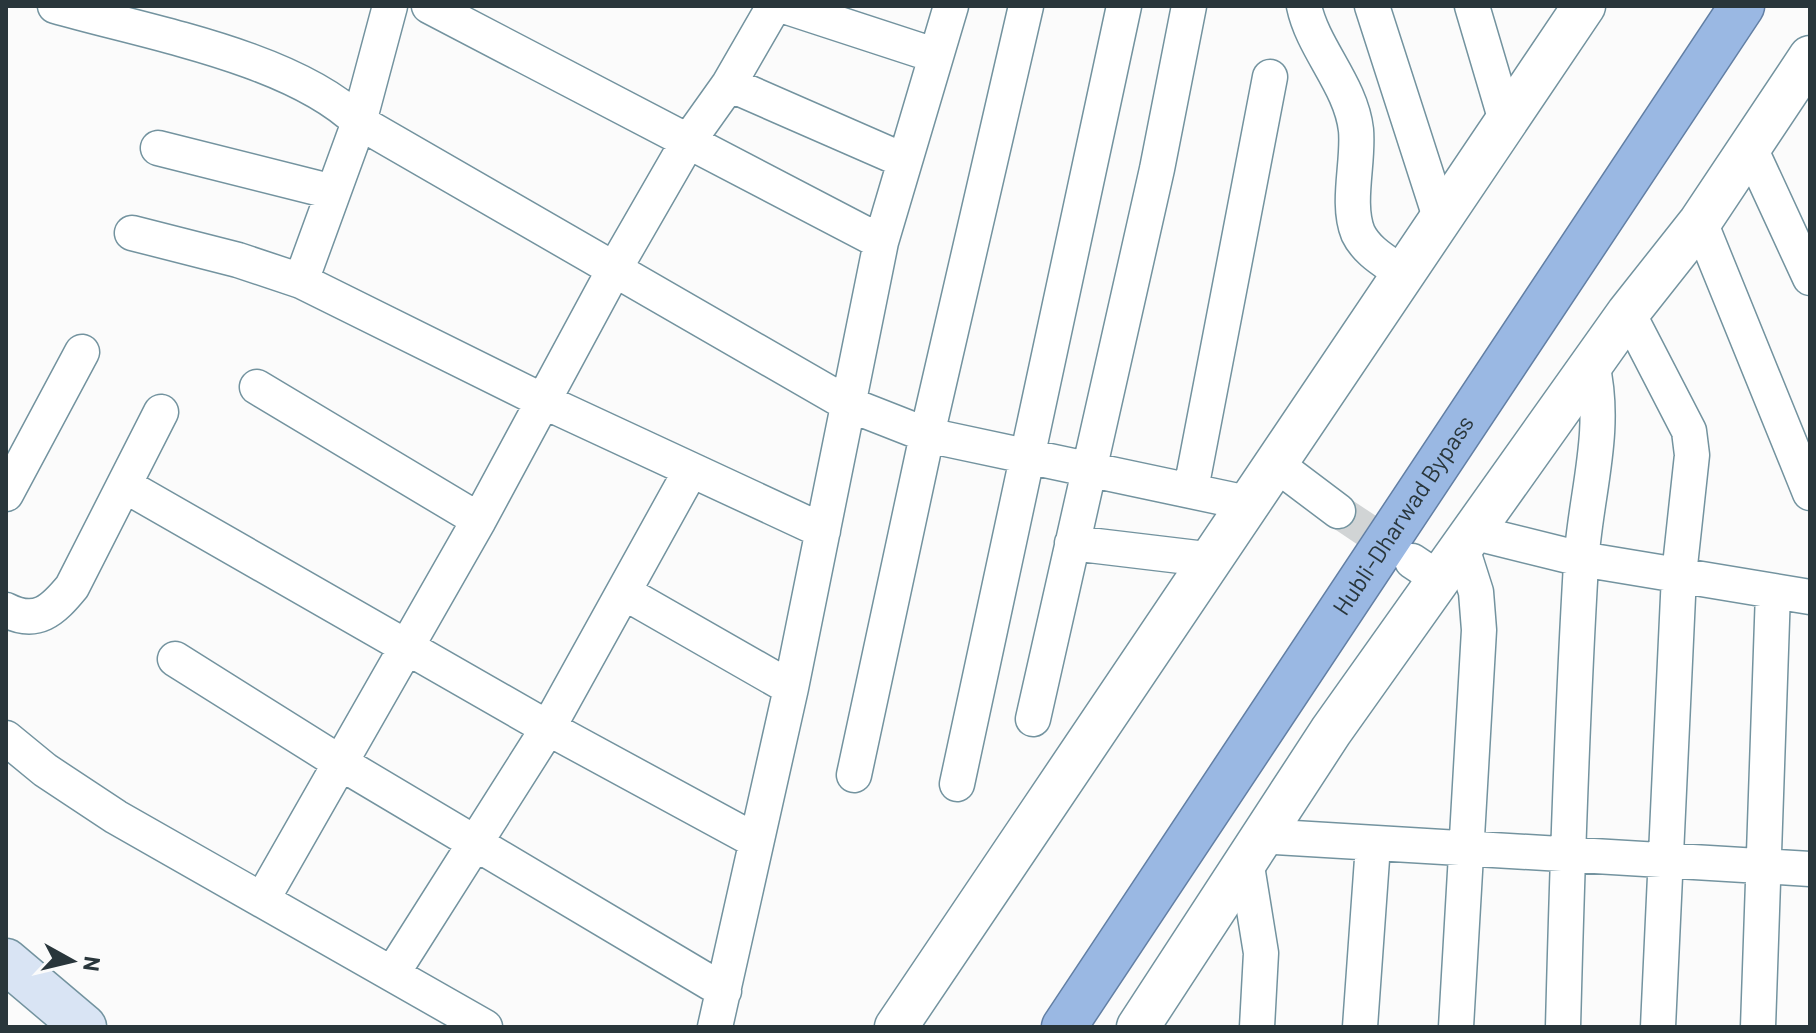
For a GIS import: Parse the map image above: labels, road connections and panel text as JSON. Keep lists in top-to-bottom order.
{
  "streets": {
    "highway": ["Hubli-Dharwad Bypass"]
  },
  "north": "right"
}
